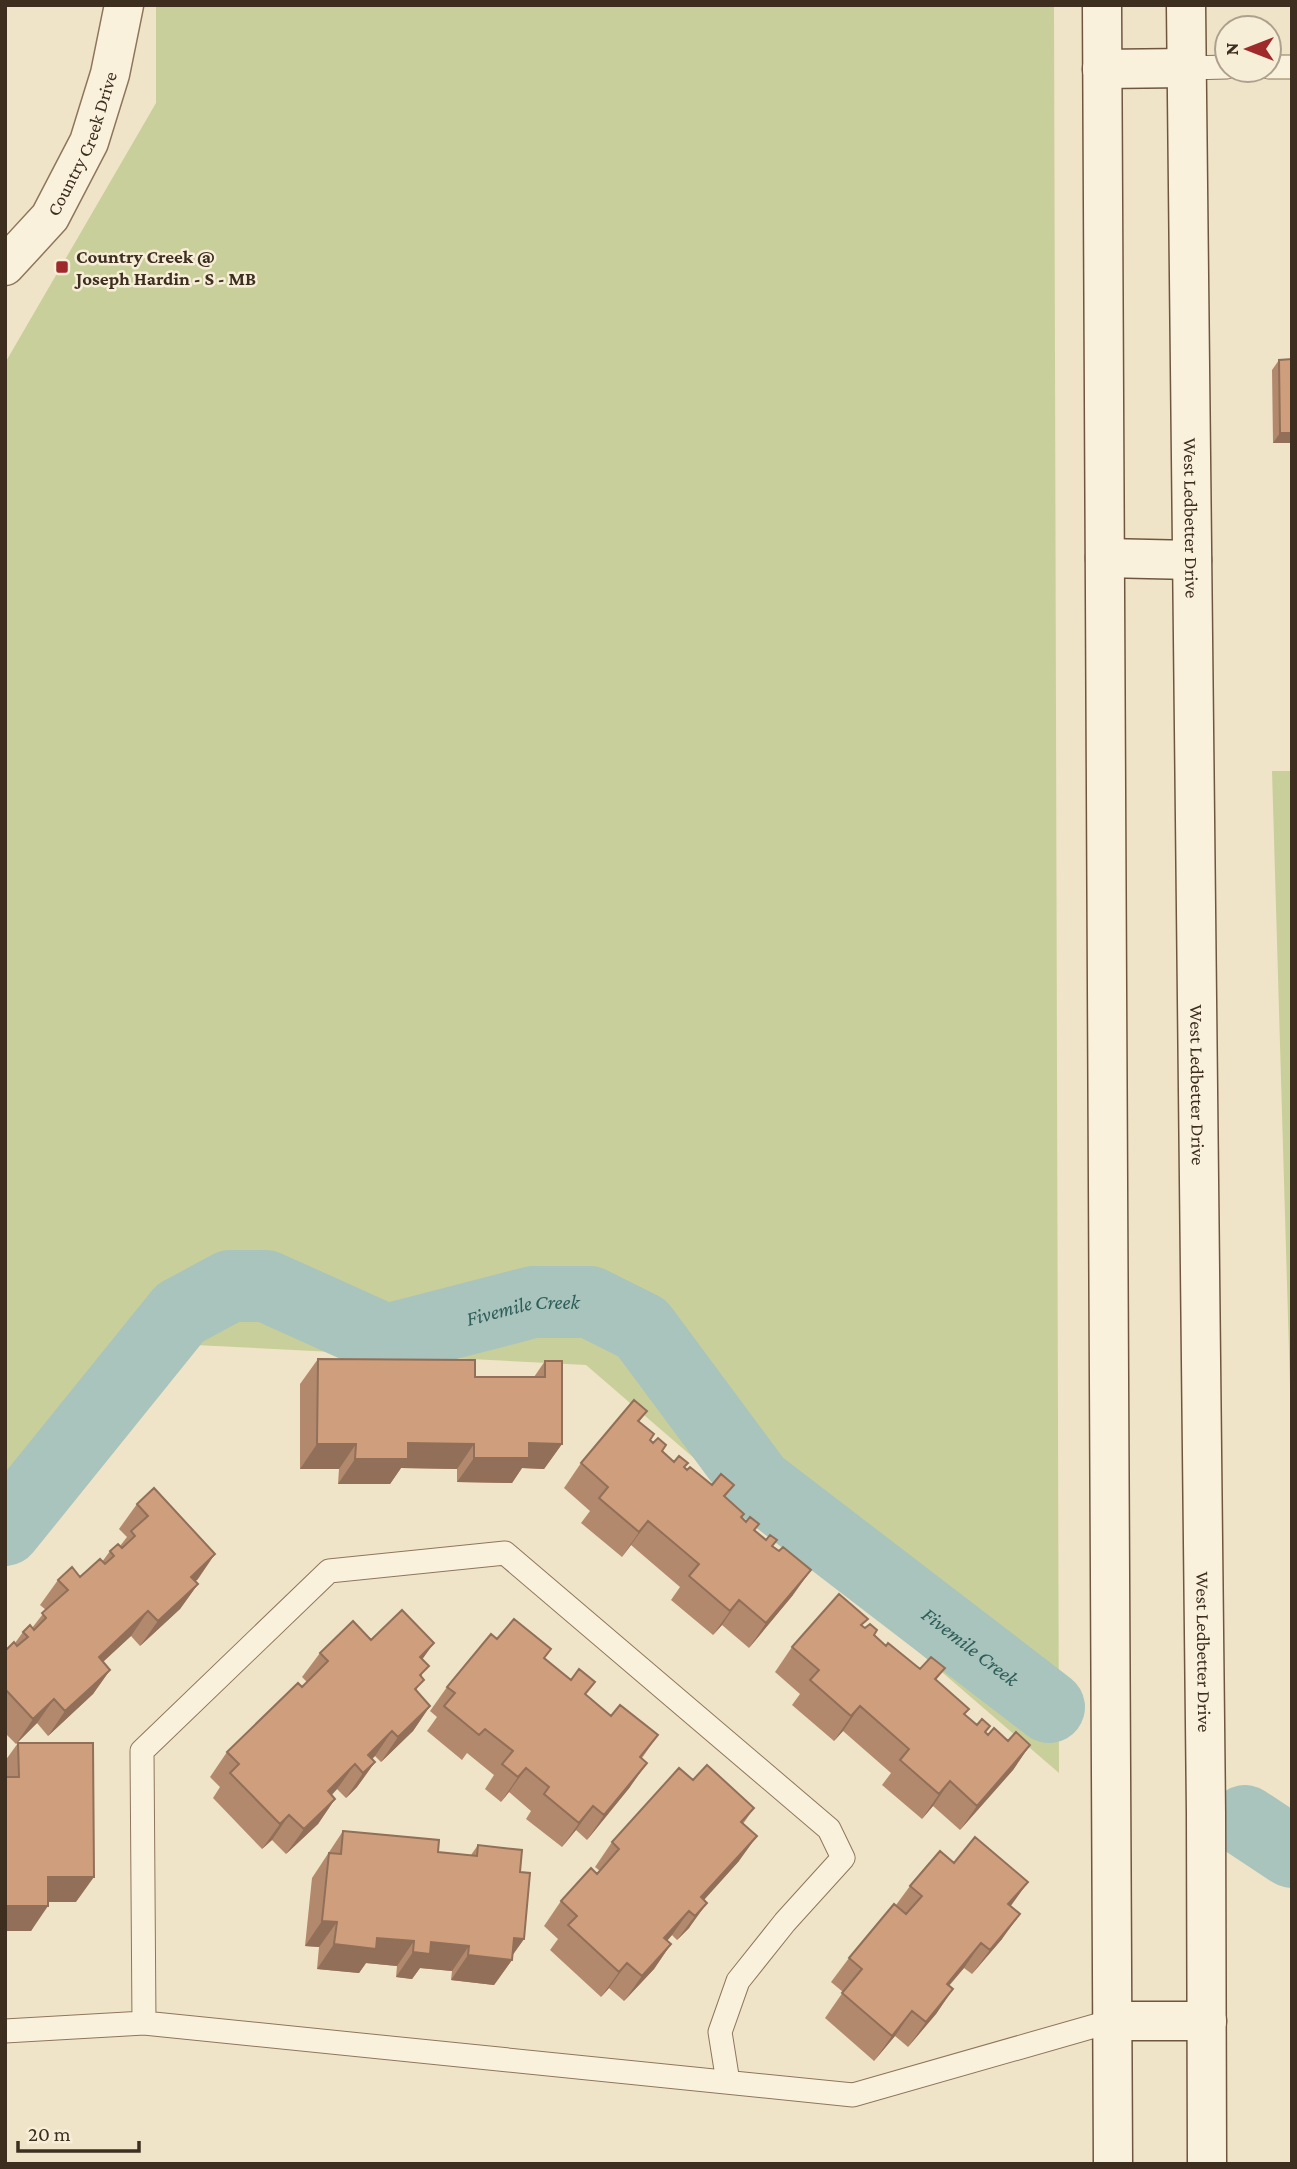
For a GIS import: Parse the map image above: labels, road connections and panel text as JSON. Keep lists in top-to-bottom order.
{
  "streets": {
    "main road": ["Country Creek Drive", "West Ledbetter Drive"]
  },
  "water": ["Fivemile Creek"],
  "places": {
    "transit": ["Country Creek @ Joseph Hardin - S - MB"]
  },
  "scale_bar": "20 m",
  "north": "left"
}
